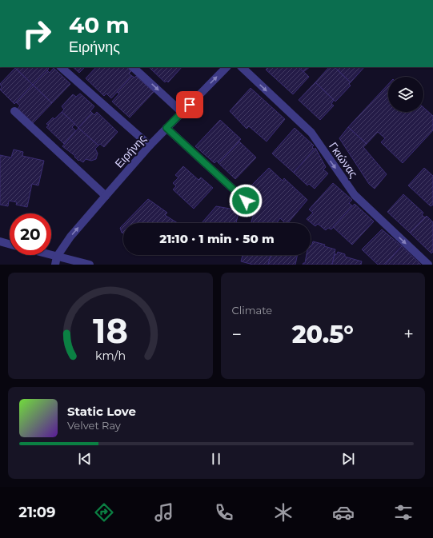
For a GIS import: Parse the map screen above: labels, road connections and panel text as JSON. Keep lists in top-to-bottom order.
{
  "streets": {
    "street": ["Ειρήνης", "Γκιώνας"]
  },
  "one_way": ["Ειρήνης", "Γκιώνας"],
  "page": {
    "turn": ["40 m", "Ειρήνης"],
    "limit": "20",
    "trip": "21:10 · 1 min · 50 m",
    "tile": "Climate",
    "heat": ["−", "20.5°", "+"],
    "song": ["Static Love", "Velvet Ray"],
    "tabs": "21:09",
    "gauge": ["18", "km/h"]
  }
}
